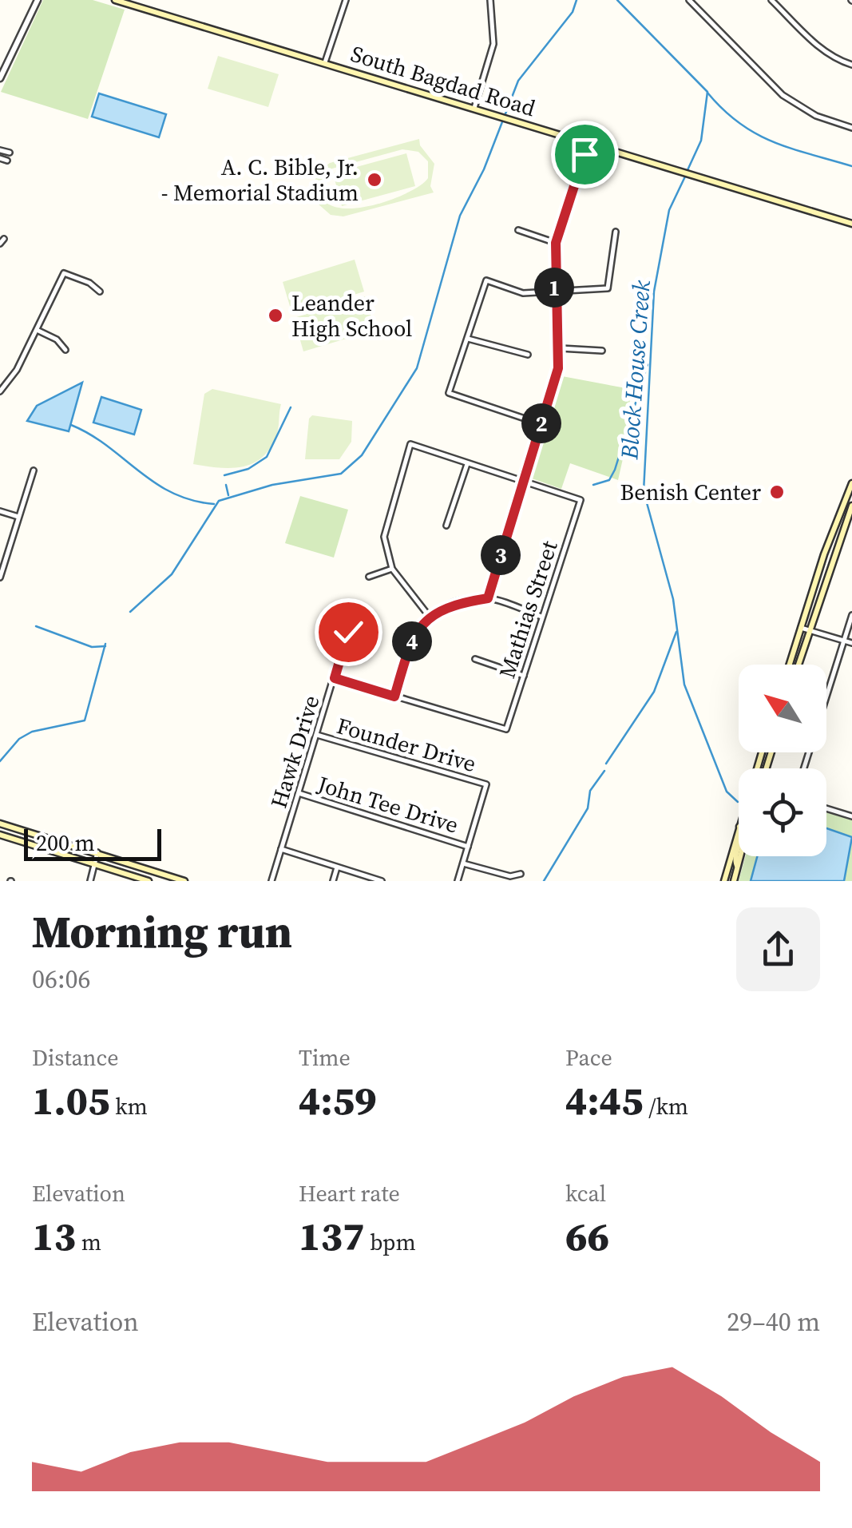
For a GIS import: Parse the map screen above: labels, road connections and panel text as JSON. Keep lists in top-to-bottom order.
{
  "streets": {
    "main road": ["South Bagdad Road"],
    "street": [
      "Mathias Street",
      "Founder Drive",
      "Hawk Drive",
      "John Tee Drive"
    ]
  },
  "crossings": [
    ["Founder Drive", "Hawk Drive"],
    ["Founder Drive", "John Tee Drive"],
    ["Hawk Drive", "John Tee Drive"]
  ],
  "water": ["Block House Creek"],
  "places": ["A. C. Bible, Jr. - Memorial Stadium", "Leander High School", "Benish Center"],
  "scale_bar": "200 m",
  "north": "top left",
  "page": {
    "pins": [
      "1",
      "2",
      "3",
      "4"
    ],
    "scale": "200 m",
    "heading": ["Morning run", "06:06"],
    "stats": [
      ["Distance", "1.05 km"],
      ["Time", "4:59"],
      ["Pace", "4:45 /km"],
      ["Elevation", "13 m"],
      ["Heart rate", "137 bpm"],
      ["kcal", "66"]
    ],
    "chart": ["Elevation", "29–40 m"]
  }
}
